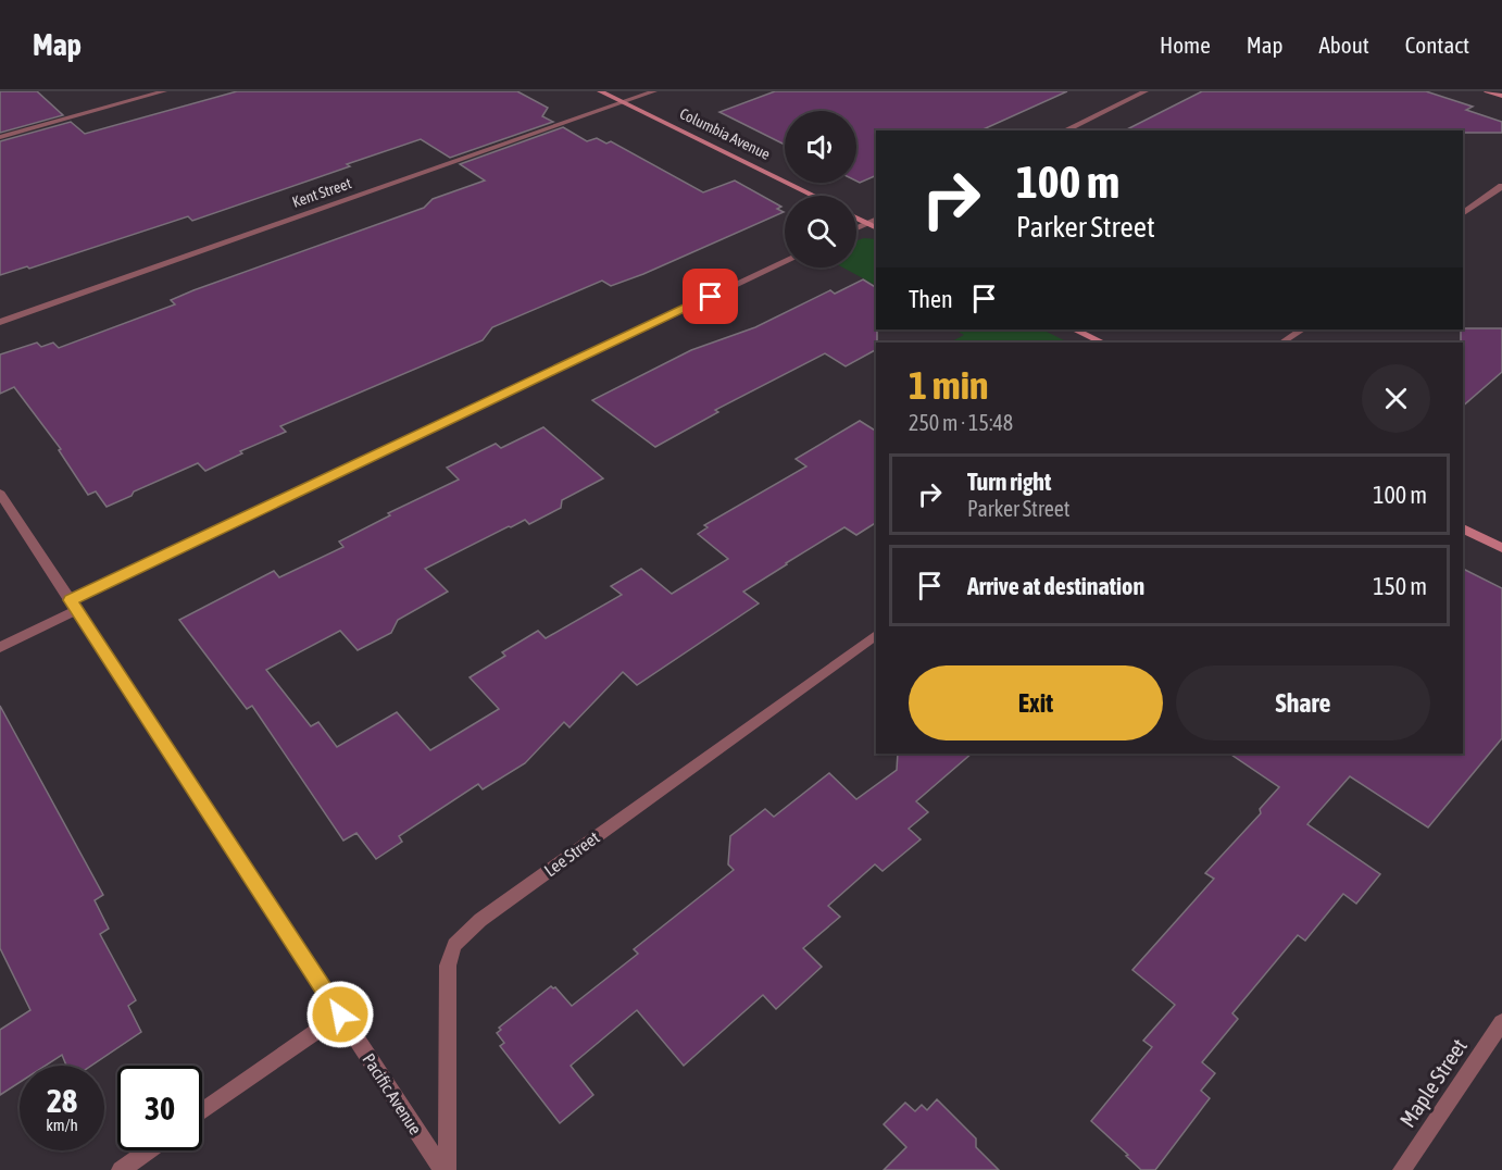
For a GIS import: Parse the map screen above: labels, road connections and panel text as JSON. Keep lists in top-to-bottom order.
{
  "streets": {
    "street": [
      "Columbia Avenue",
      "Kent Street",
      "Lee Street",
      "Maple Street",
      "Pacific Avenue"
    ]
  },
  "crossings": [
    ["Columbia Avenue", "Kent Street"],
    ["Lee Street", "Pacific Avenue"]
  ],
  "page": {
    "header": "Map",
    "nav": [
      "Home",
      "Map",
      "About",
      "Contact"
    ],
    "turn": ["100 m", "Parker Street"],
    "then": "Then",
    "heading": ["1 min", "250 m · 15:48"],
    "list": [
      {
        "name": "Turn right",
        "note": "Parker Street",
        "value": "100 m"
      },
      {
        "name": "Arrive at destination",
        "value": "150 m"
      }
    ],
    "buttons": ["Exit", "Share"],
    "speed": "28 km/h",
    "limit": "30"
  }
}
